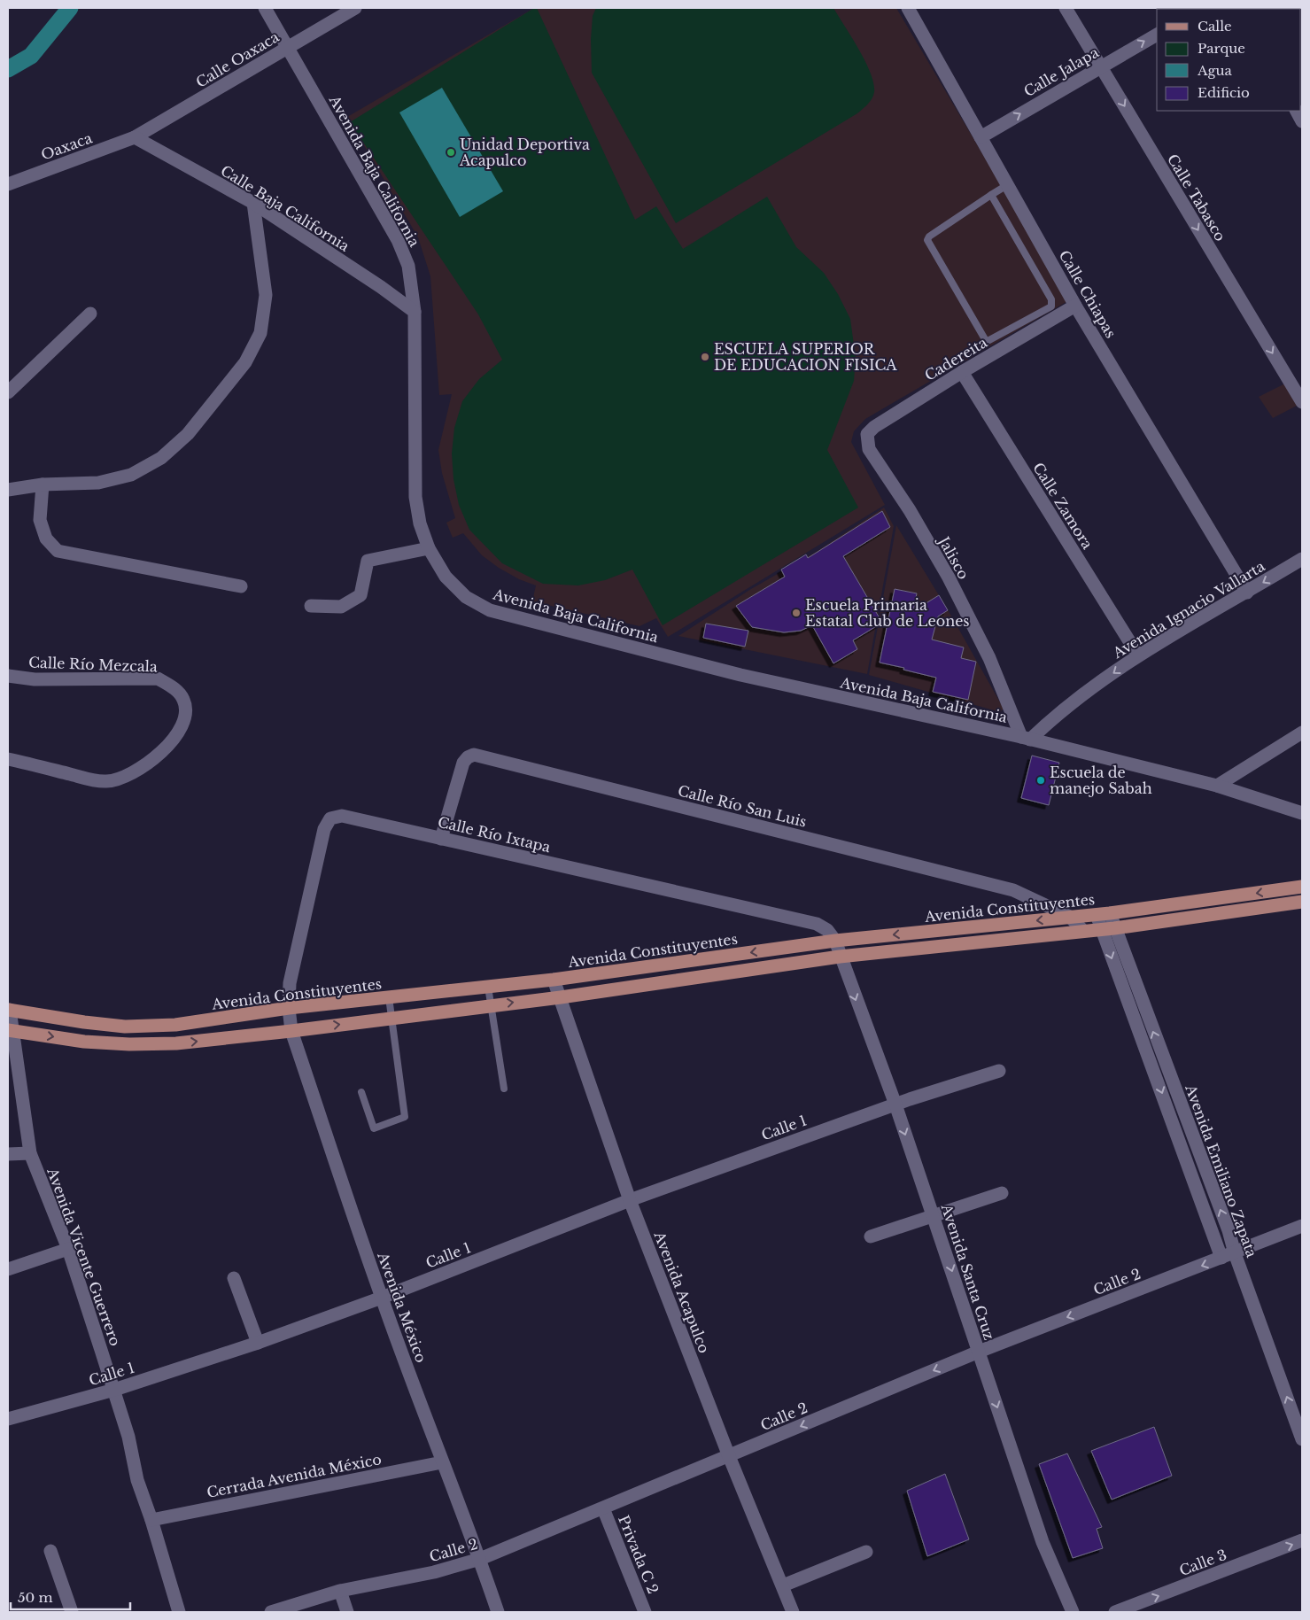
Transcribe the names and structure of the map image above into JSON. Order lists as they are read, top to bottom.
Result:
{
  "streets": {
    "main road": ["Avenida Constituyentes"],
    "street": [
      "Calle Oaxaca",
      "Calle Jalapa",
      "Oaxaca",
      "Avenida Baja California",
      "Calle Tabasco",
      "Calle Baja California",
      "Calle Chiapas",
      "Cadereita",
      "Calle Zamora",
      "Jalisco",
      "Avenida Ignacio Vallarta",
      "Calle Río Mezcala",
      "Calle Río San Luis",
      "Calle Río Ixtapa",
      "Calle 1",
      "Avenida Emiliano Zapata",
      "Avenida Vicente Guerrero",
      "Avenida Santa Cruz",
      "Calle 2",
      "Avenida Acapulco",
      "Avenida México",
      "Cerrada Avenida México",
      "Privada C 2",
      "Calle 3"
    ]
  },
  "crossings": [
    ["Calle Oaxaca", "Oaxaca"],
    ["Calle Oaxaca", "Avenida Baja California"],
    ["Calle Oaxaca", "Calle Baja California"],
    ["Calle Jalapa", "Calle Tabasco"],
    ["Calle Jalapa", "Calle Chiapas"],
    ["Oaxaca", "Calle Baja California"],
    ["Avenida Baja California", "Calle Baja California"],
    ["Avenida Baja California", "Jalisco"],
    ["Avenida Baja California", "Avenida Ignacio Vallarta"],
    ["Calle Chiapas", "Cadereita"],
    ["Calle Chiapas", "Avenida Ignacio Vallarta"],
    ["Cadereita", "Calle Zamora"],
    ["Cadereita", "Jalisco"],
    ["Calle Zamora", "Avenida Ignacio Vallarta"],
    ["Jalisco", "Avenida Ignacio Vallarta"],
    ["Calle Río San Luis", "Calle Río Ixtapa"],
    ["Calle Río San Luis", "Avenida Constituyentes"],
    ["Calle Río Ixtapa", "Avenida Constituyentes"],
    ["Calle Río Ixtapa", "Avenida Santa Cruz"],
    ["Calle Río Ixtapa", "Avenida México"],
    ["Avenida Constituyentes", "Avenida Emiliano Zapata"],
    ["Avenida Constituyentes", "Avenida Vicente Guerrero"],
    ["Avenida Constituyentes", "Avenida Santa Cruz"],
    ["Avenida Constituyentes", "Avenida Acapulco"],
    ["Avenida Constituyentes", "Avenida México"],
    ["Calle 1", "Avenida Vicente Guerrero"],
    ["Calle 1", "Avenida Santa Cruz"],
    ["Calle 1", "Avenida Acapulco"],
    ["Calle 1", "Avenida México"],
    ["Avenida Emiliano Zapata", "Calle 2"],
    ["Avenida Vicente Guerrero", "Cerrada Avenida México"],
    ["Avenida Santa Cruz", "Calle 2"],
    ["Calle 2", "Avenida Acapulco"],
    ["Calle 2", "Avenida México"],
    ["Calle 2", "Privada C 2"],
    ["Avenida México", "Cerrada Avenida México"]
  ],
  "one_way": [
    "Calle Jalapa",
    "Calle Tabasco",
    "Avenida Ignacio Vallarta",
    "Avenida Emiliano Zapata",
    "Avenida Santa Cruz",
    "Calle 2",
    "Calle 3"
  ],
  "places": [
    "Unidad Deportiva Acapulco",
    "ESCUELA SUPERIOR DE EDUCACION FISICA",
    "Escuela Primaria Estatal Club de Leones",
    "Escuela de manejo Sabah"
  ],
  "legend": [
    "Calle",
    "Parque",
    "Agua",
    "Edificio"
  ],
  "scale_bar": "50 m"
}
